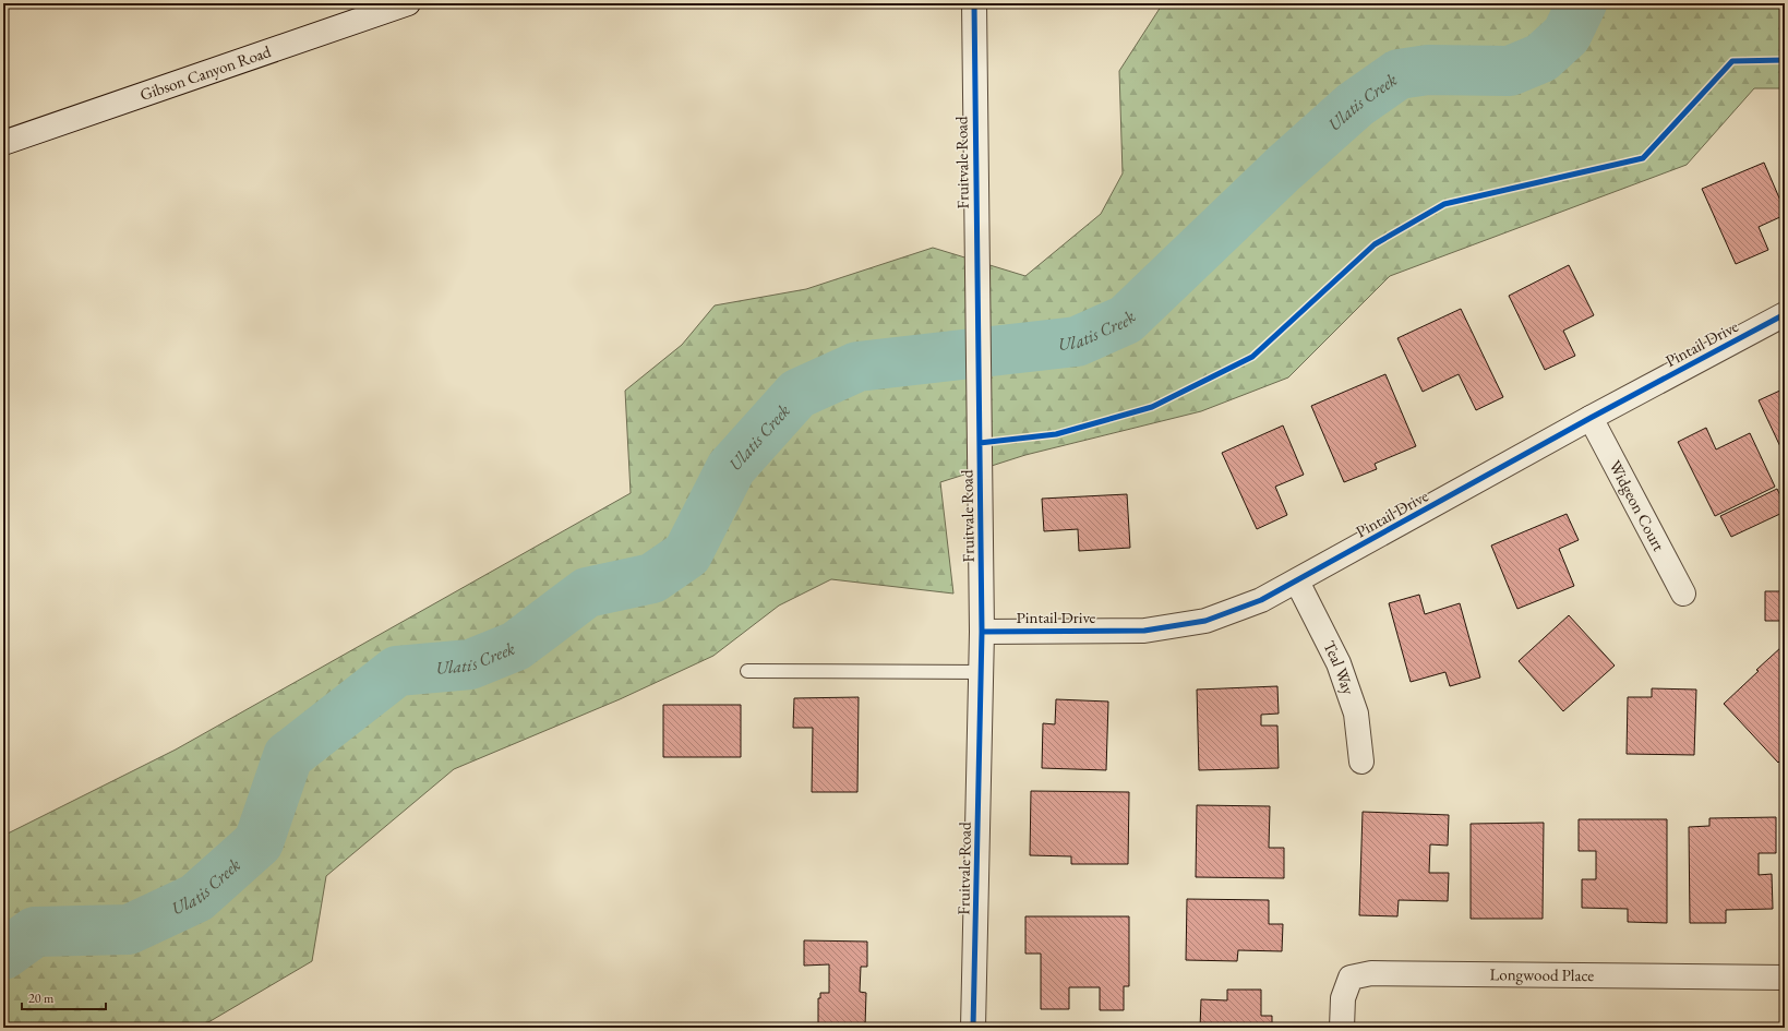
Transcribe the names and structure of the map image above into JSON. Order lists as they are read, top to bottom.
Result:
{
  "streets": {
    "street": [
      "Gibson Canyon Road",
      "Fruitvale Road",
      "Pintail Drive",
      "Widgeon Court",
      "Teal Way",
      "Longwood Place"
    ]
  },
  "crossings": [
    ["Fruitvale Road", "Pintail Drive"],
    ["Pintail Drive", "Widgeon Court"],
    ["Pintail Drive", "Teal Way"]
  ],
  "water": ["Ulatis Creek"],
  "scale_bar": "20 m"
}
